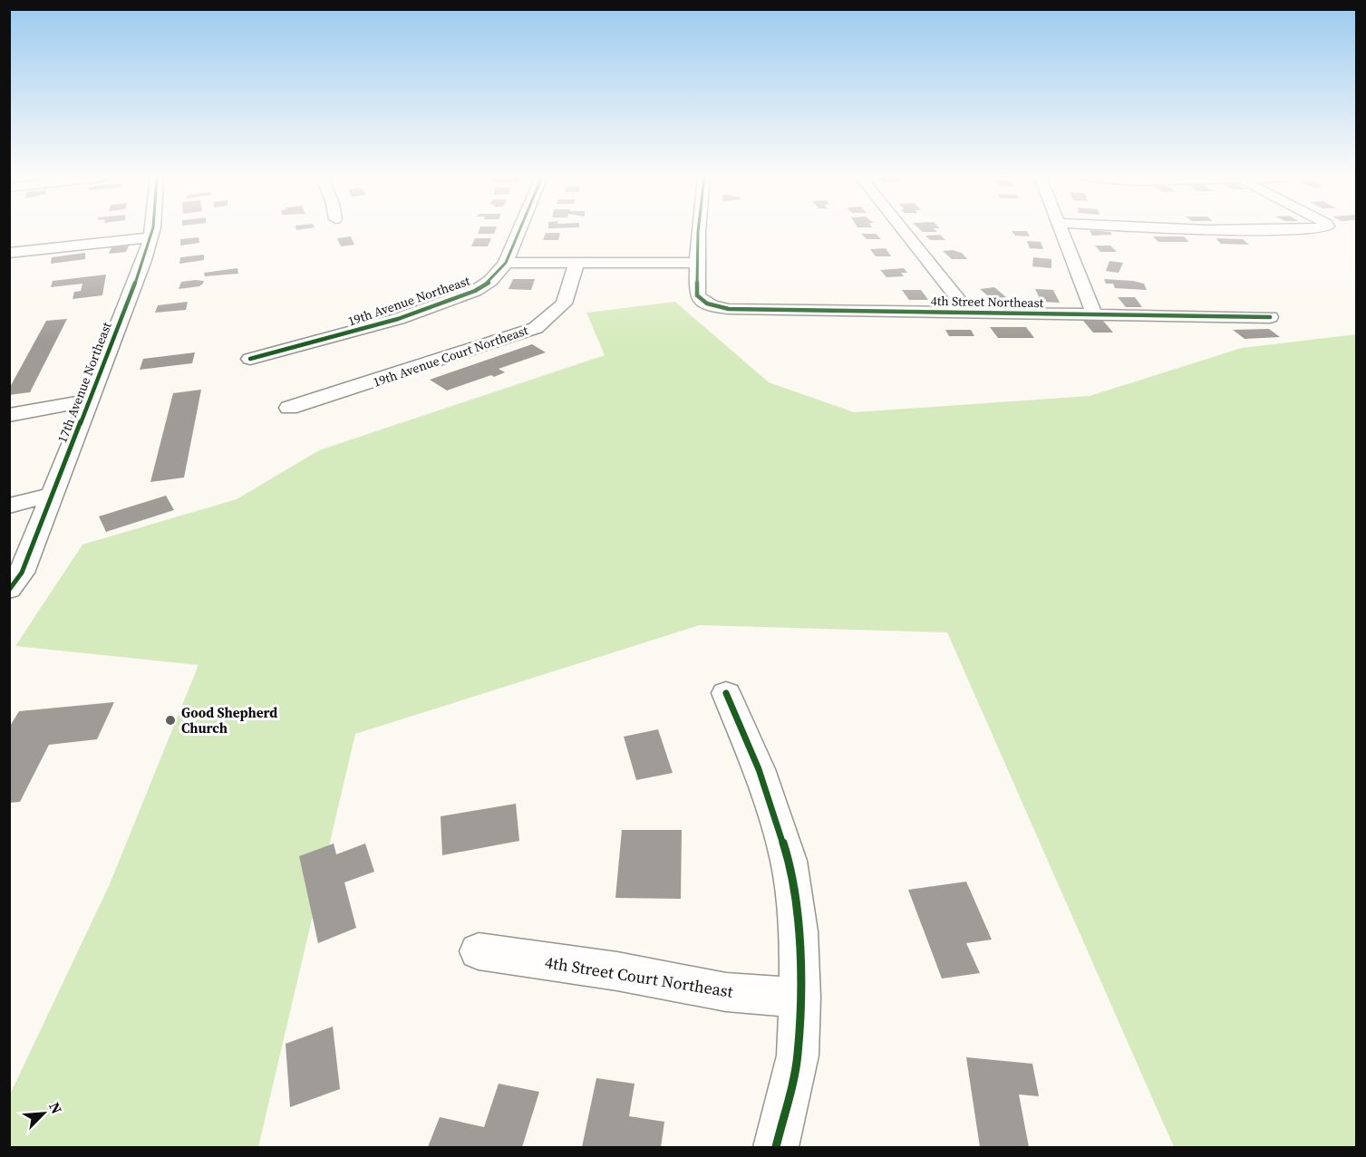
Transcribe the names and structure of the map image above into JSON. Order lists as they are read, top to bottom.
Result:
{
  "streets": {
    "street": [
      "19th Avenue Northeast",
      "4th Street Northeast",
      "19th Avenue Court Northeast",
      "17th Avenue Northeast",
      "4th Street Court Northeast"
    ]
  },
  "places": ["Good Shepherd Church"],
  "north": "top right"
}
